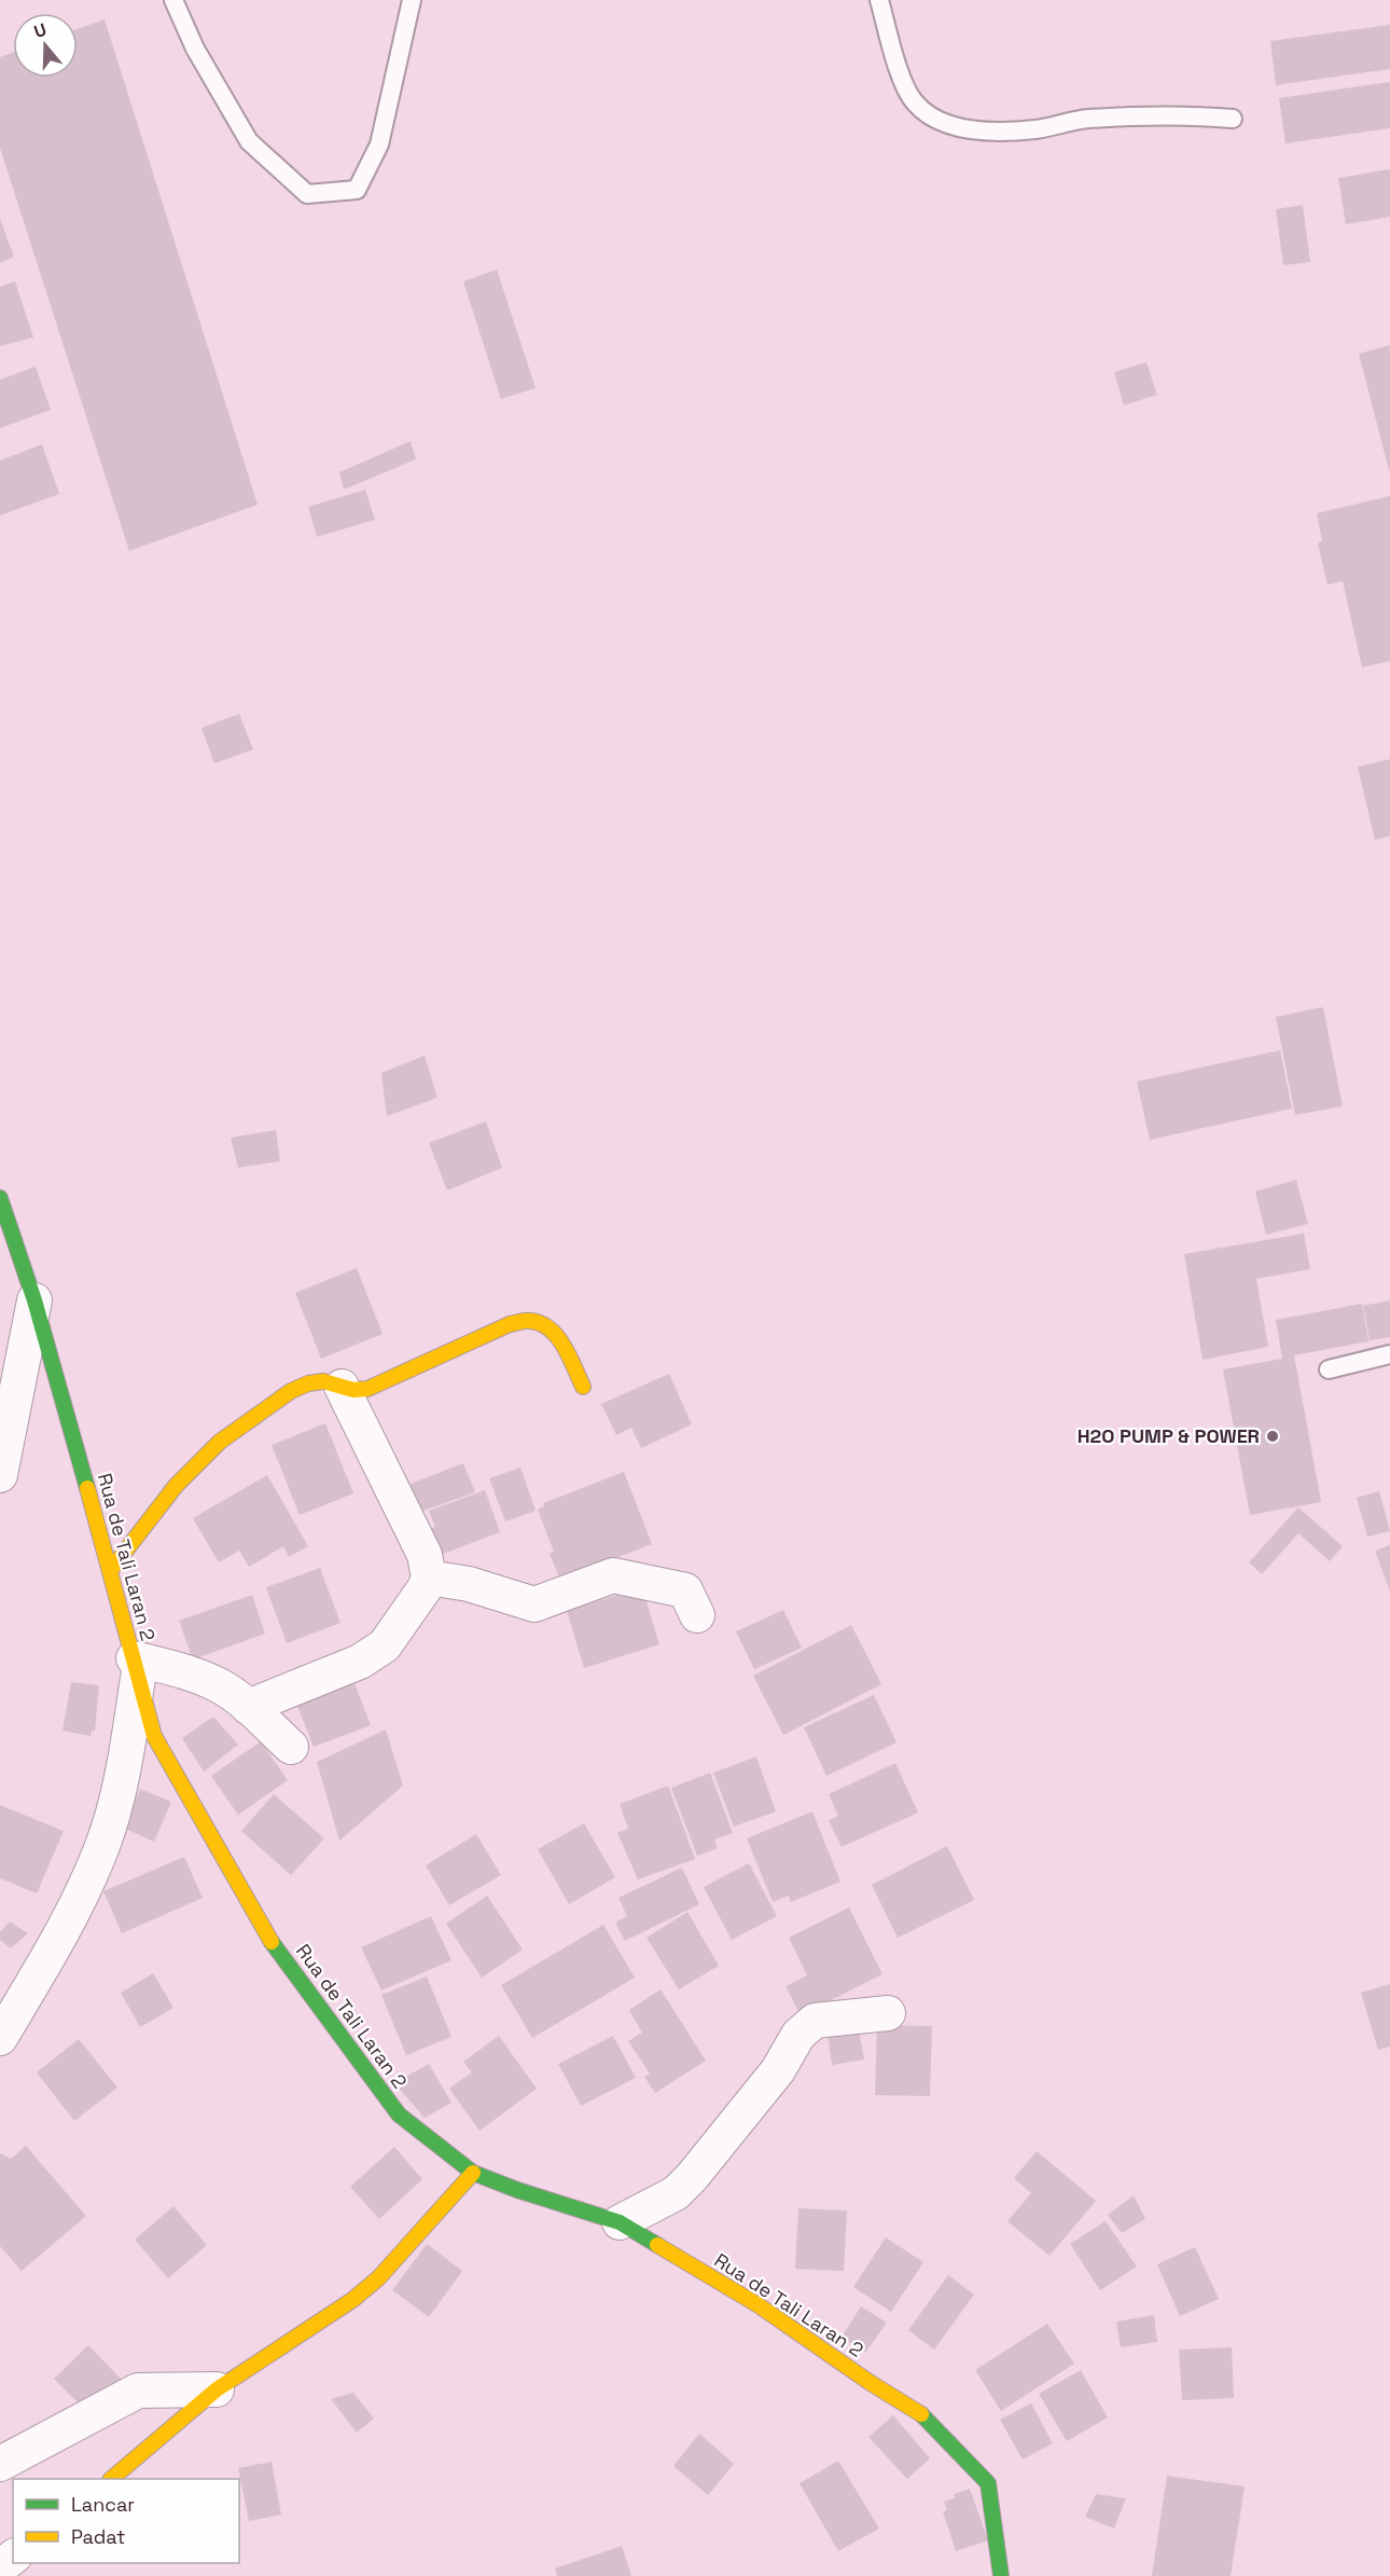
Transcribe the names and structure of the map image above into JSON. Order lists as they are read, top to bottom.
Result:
{
  "streets": {
    "street": ["Rua de Tali Laran 2"]
  },
  "places": ["H2O PUMP & POWER"],
  "legend": ["Lancar", "Padat"],
  "north": "top"
}
